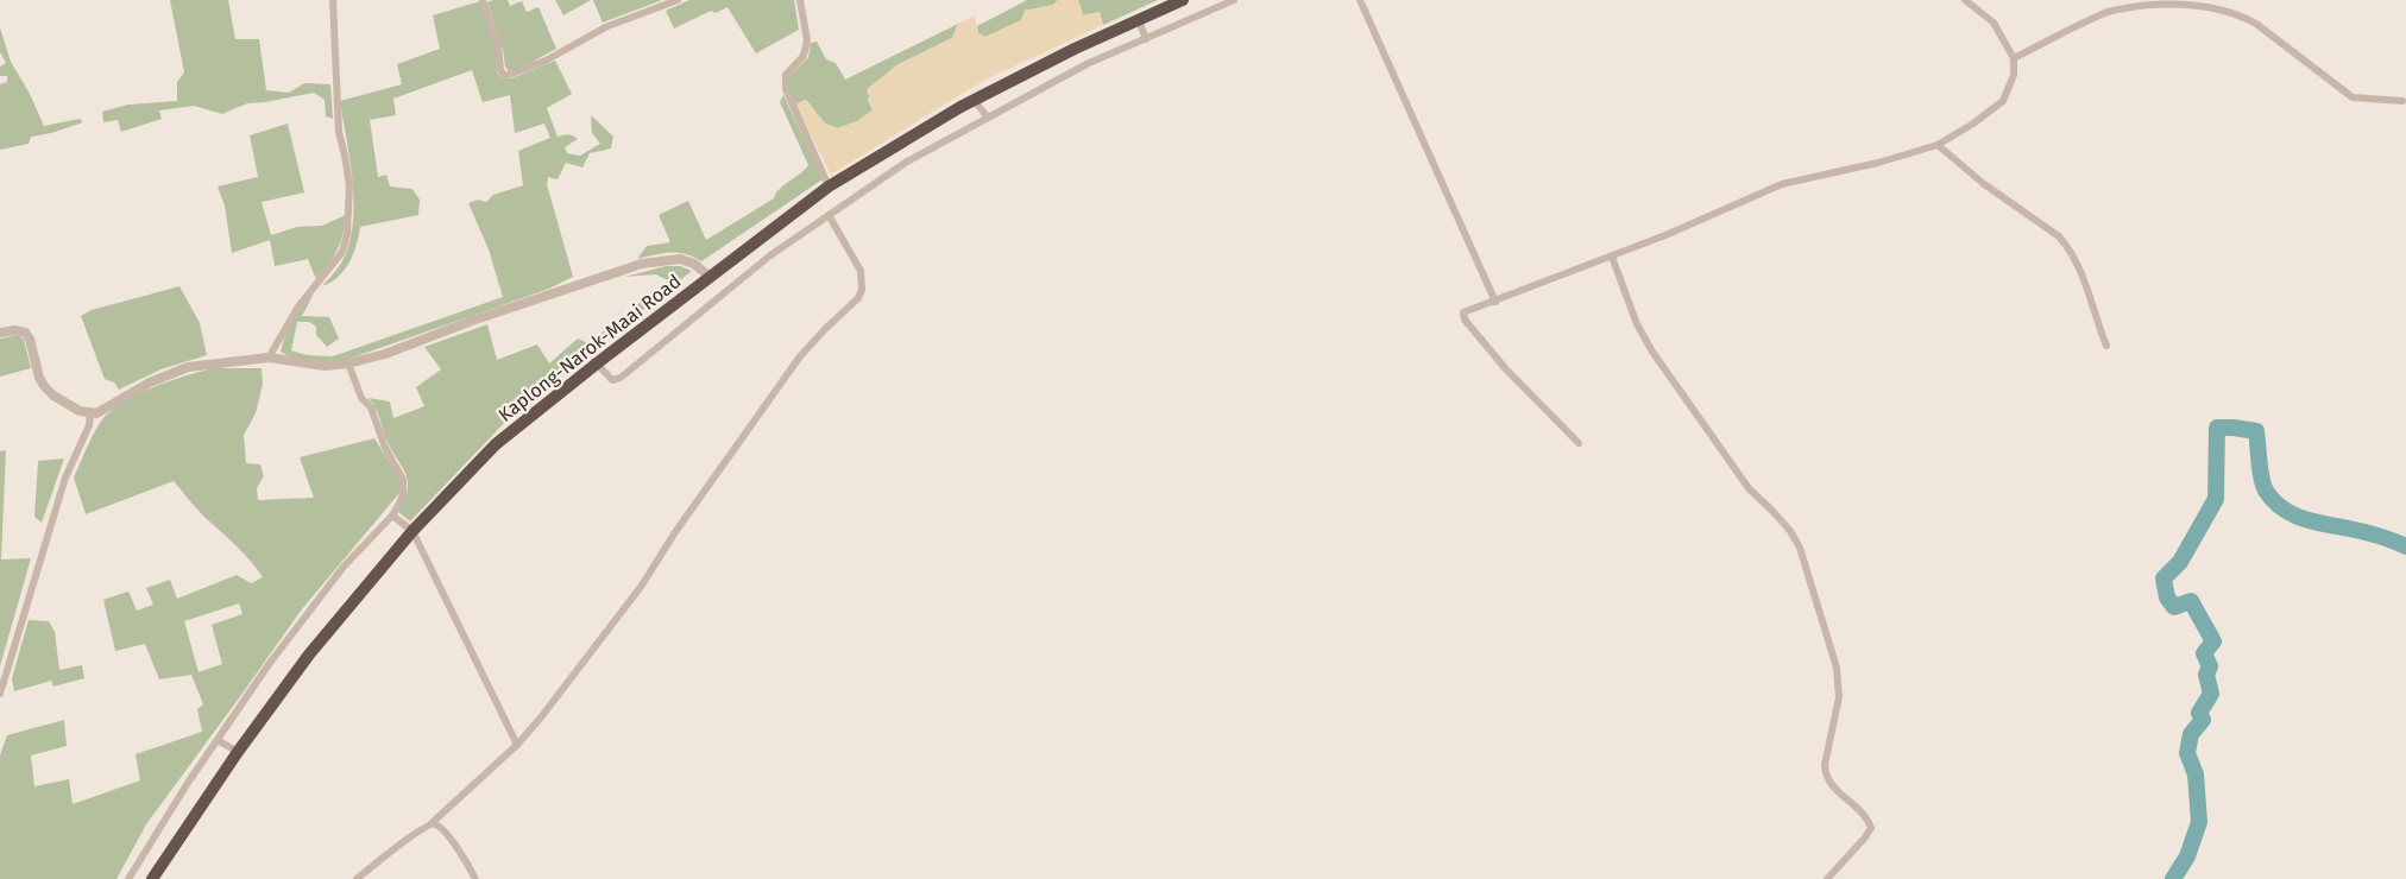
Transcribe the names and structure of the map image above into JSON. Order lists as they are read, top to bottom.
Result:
{
  "streets": {
    "highway": ["Kaplong-Narok-Maai Road"]
  }
}
